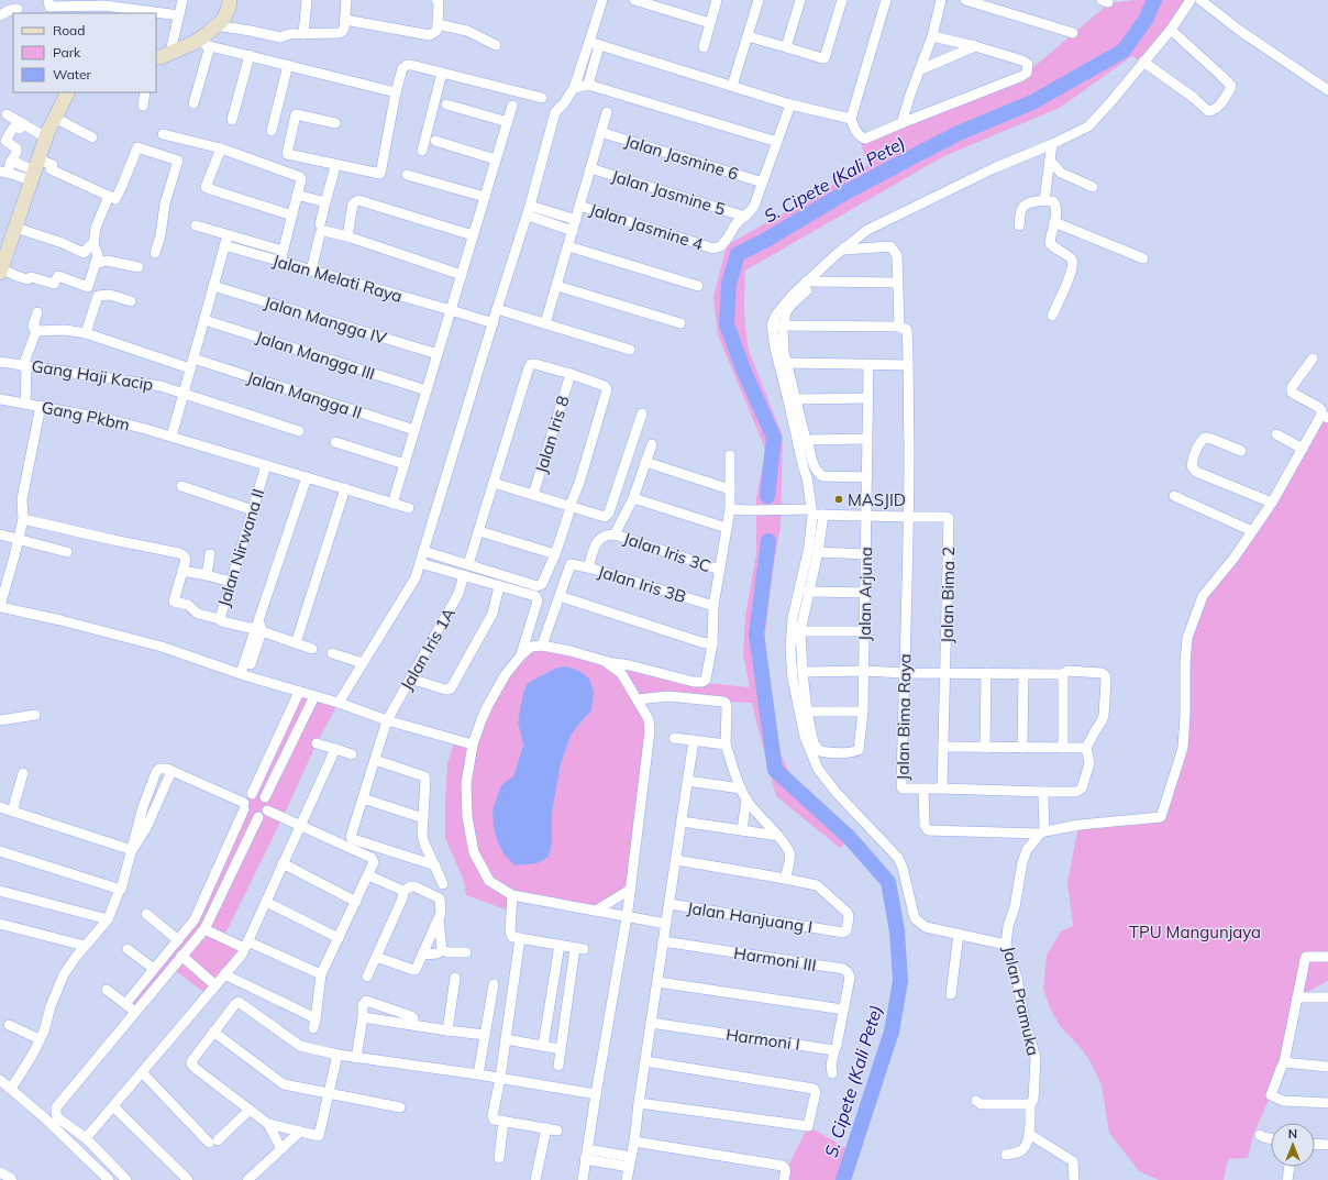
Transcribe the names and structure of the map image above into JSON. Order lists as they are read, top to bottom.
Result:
{
  "streets": {
    "street": [
      "Jalan Jasmine 6",
      "Jalan Jasmine 5",
      "Jalan Jasmine 4",
      "Jalan Melati Raya",
      "Jalan Mangga IV",
      "Jalan Mangga III",
      "Gang Haji Kacip",
      "Jalan Mangga II",
      "Gang Pkbm",
      "Jalan Iris 8",
      "Jalan Nirwana II",
      "Jalan Iris 3C",
      "Jalan Iris 3B",
      "Jalan Arjuna",
      "Jalan Bima 2",
      "Jalan Iris 1A",
      "Jalan Bima Raya",
      "Jalan Hanjuang I",
      "Harmoni III",
      "Jalan Pramuka",
      "Harmoni I"
    ]
  },
  "crossings": [
    ["Jalan Jasmine 5", "Jalan Jasmine 4"],
    ["Gang Pkbm", "Jalan Nirwana II"],
    ["Jalan Bima 2", "Jalan Bima Raya"]
  ],
  "water": ["S. Cipete (Kali Pete)"],
  "parks": ["TPU Mangunjaya"],
  "places": ["MASJID"],
  "legend": ["Road", "Park", "Water"],
  "north": "top"
}
